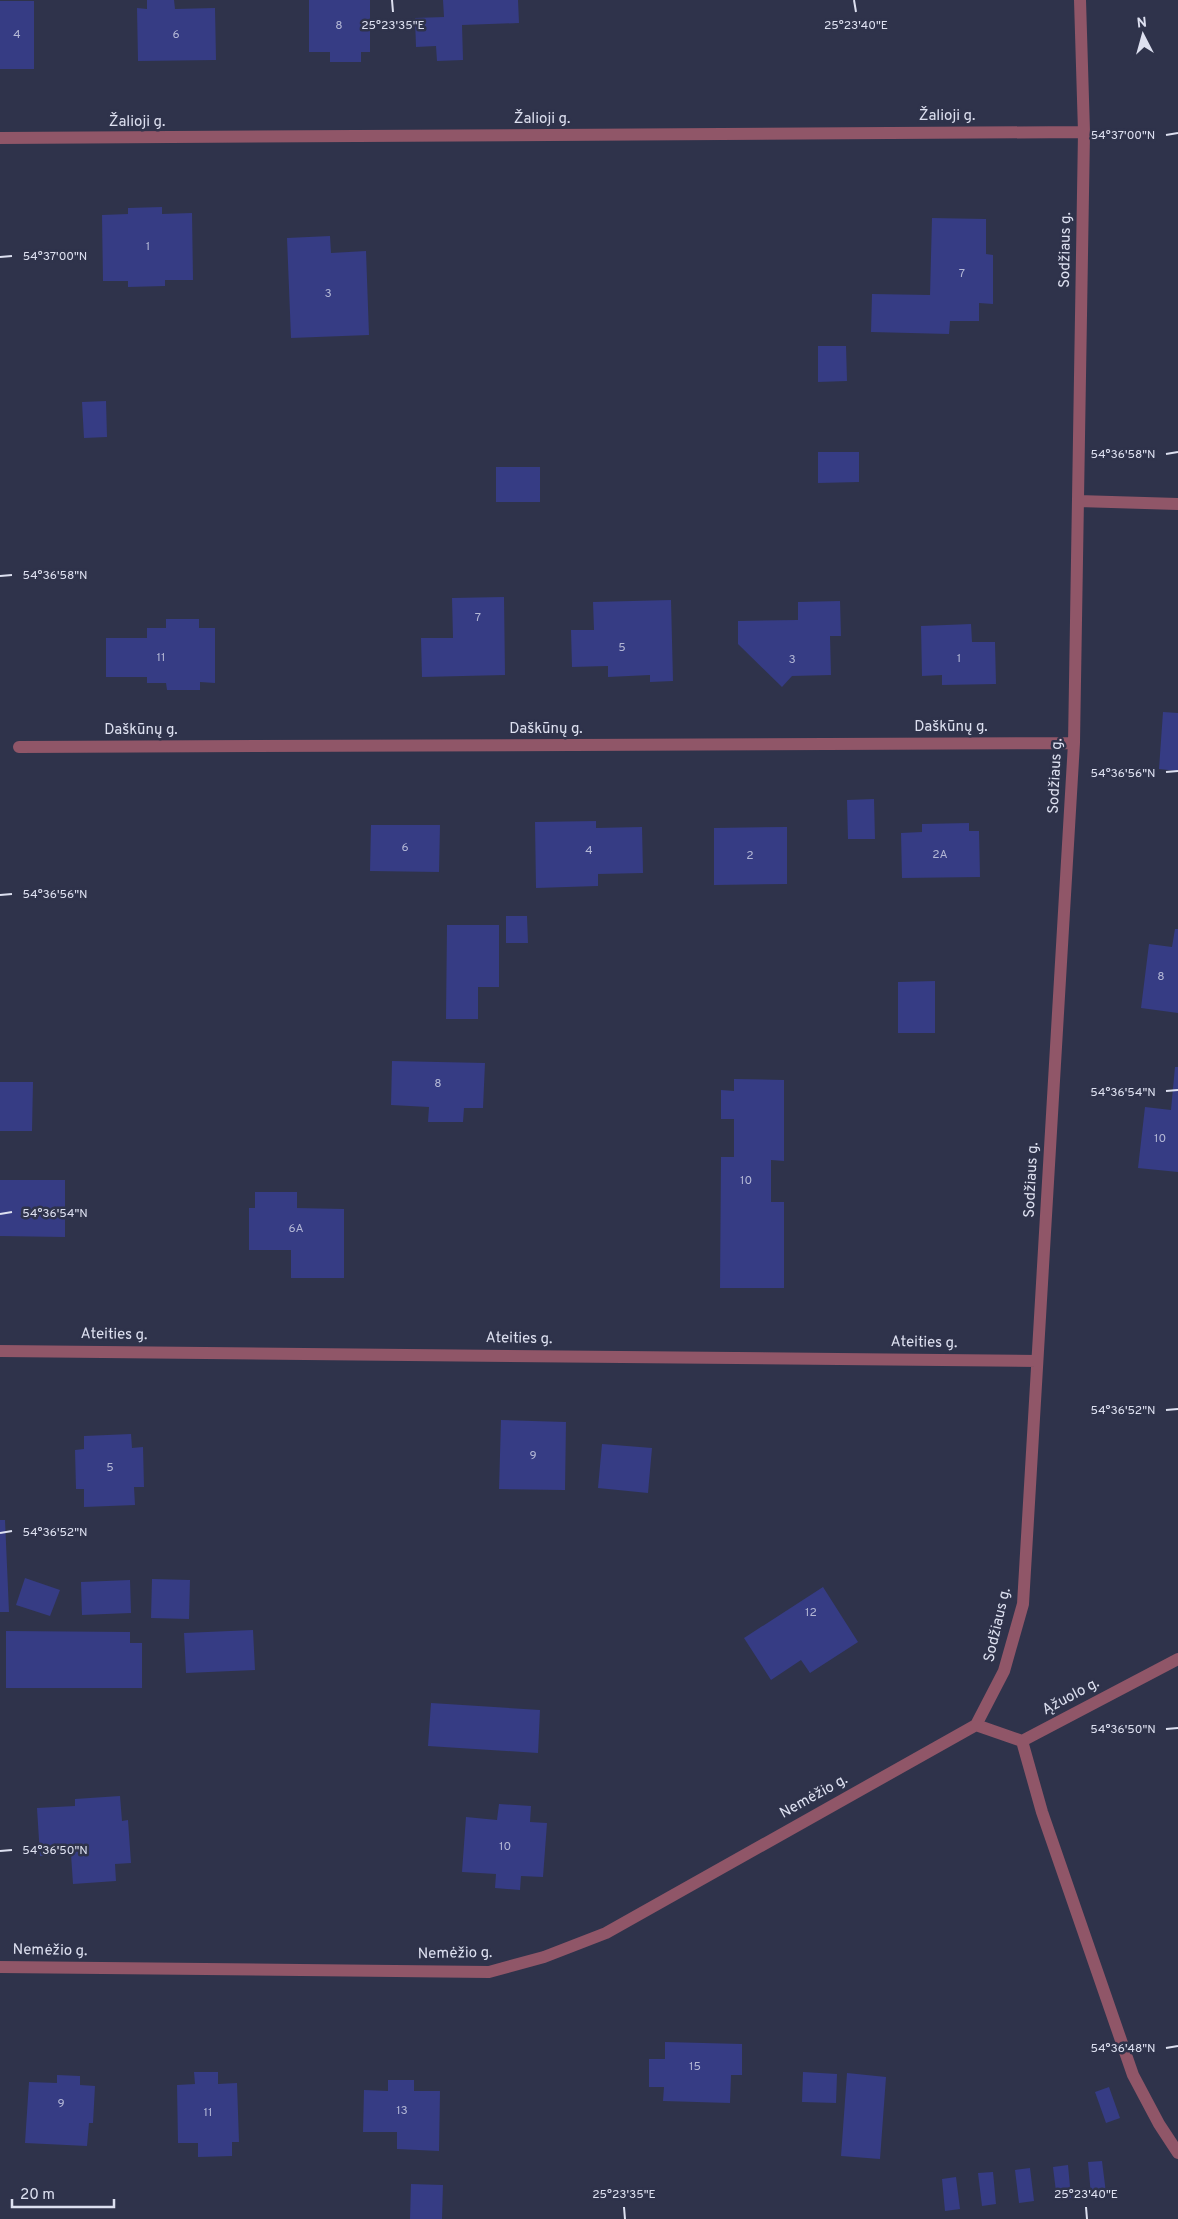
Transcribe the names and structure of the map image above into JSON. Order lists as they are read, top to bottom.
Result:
{
  "streets": {
    "street": [
      "Žalioji g.",
      "Sodžiaus g.",
      "Daškūnų g.",
      "Ateities g.",
      "Ąžuolo g.",
      "Nemėžio g."
    ]
  },
  "crossings": [
    ["Žalioji g.", "Sodžiaus g."],
    ["Sodžiaus g.", "Daškūnų g."],
    ["Sodžiaus g.", "Ateities g."],
    ["Sodžiaus g.", "Nemėžio g."]
  ],
  "house_numbers": [
    "8",
    "4",
    "6",
    "1",
    "7",
    "3",
    "7",
    "5",
    "11",
    "1",
    "3",
    "6",
    "4",
    "2A",
    "2",
    "8",
    "8",
    "10",
    "10",
    "6A",
    "9",
    "5",
    "12",
    "10",
    "15",
    "9",
    "13",
    "11"
  ],
  "scale_bar": "20 m",
  "north": "top",
  "coordinates": [
    "25°23'35\"E",
    "25°23'40\"E",
    "54°37'00\"N",
    "54°36'58\"N",
    "54°36'56\"N",
    "54°36'54\"N",
    "54°36'52\"N",
    "54°36'50\"N",
    "54°36'48\"N"
  ]
}
